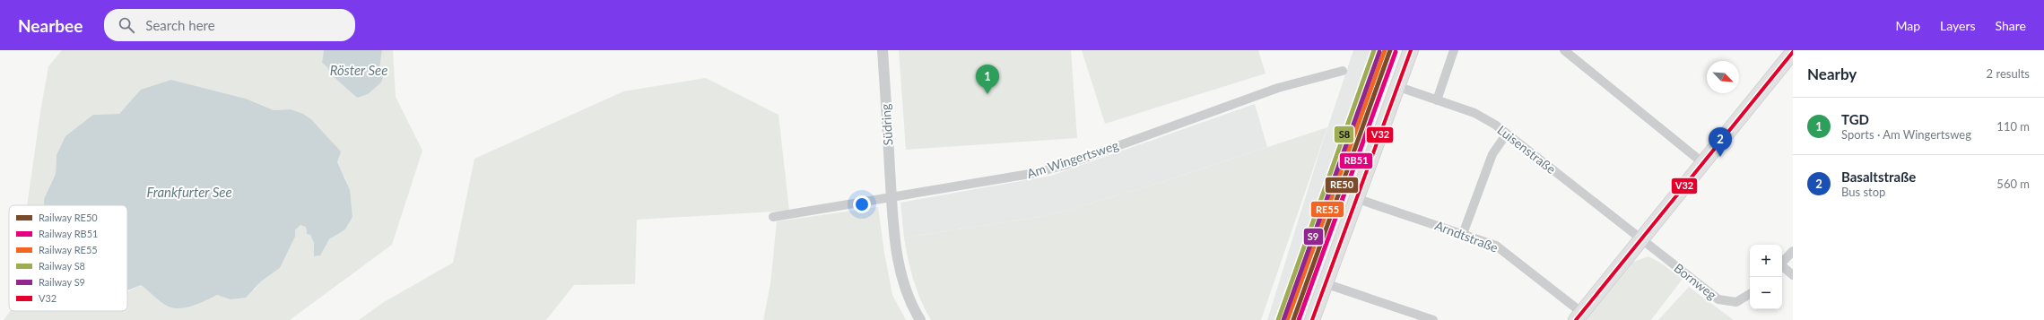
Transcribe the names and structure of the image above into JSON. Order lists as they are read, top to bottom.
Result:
{
  "streets": {
    "street": [
      "Südring",
      "Luisenstraße",
      "Am Wingertsweg",
      "Arndtstraße",
      "Bornweg"
    ]
  },
  "crossings": [
    ["Südring", "Am Wingertsweg"],
    ["Luisenstraße", "Bornweg"]
  ],
  "water": ["Röster See", "Frankfurter See"],
  "lines": [
    "rail line RE50",
    "rail line RE55",
    "rail line S8",
    "transit line V32",
    "rail line RB51",
    "rail line S9"
  ],
  "legend": [
    "Railway RE50",
    "Railway RB51",
    "Railway RE55",
    "Railway S8",
    "Railway S9",
    "V32"
  ],
  "north": "bottom right",
  "page": {
    "header": "Nearbee",
    "search": "Search here",
    "nav": ["Map", "Layers", "Share"],
    "heading": ["Nearby", "2 results"],
    "pins": ["1", "2"],
    "list": [
      {
        "mark": "1",
        "name": "TGD",
        "note": "Sports · Am Wingertsweg",
        "value": "110 m"
      },
      {
        "mark": "2",
        "name": "Basaltstraße",
        "note": "Bus stop",
        "value": "560 m"
      }
    ],
    "map_buttons": ["+", "−"]
  }
}
